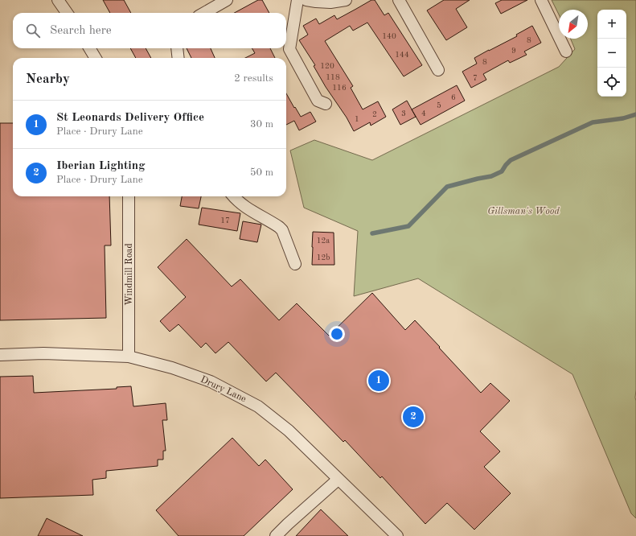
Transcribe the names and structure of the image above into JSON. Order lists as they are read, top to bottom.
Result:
{
  "streets": {
    "street": ["Windmill Road", "Drury Lane"]
  },
  "crossings": [
    ["Windmill Road", "Drury Lane"]
  ],
  "parks": ["Gillsman's Wood"],
  "house_numbers": [
    "140",
    "8",
    "9",
    "144",
    "8",
    "120",
    "118",
    "7",
    "116",
    "6",
    "5",
    "3",
    "4",
    "2",
    "1",
    "17",
    "12a",
    "12b"
  ],
  "north": "bottom left",
  "page": {
    "map_buttons": ["+", "−"],
    "search": "Search here",
    "heading": ["Nearby", "2 results"],
    "list": [
      {
        "mark": "1",
        "name": "St Leonards Delivery Office",
        "note": "Place · Drury Lane",
        "value": "30 m"
      },
      {
        "mark": "2",
        "name": "Iberian Lighting",
        "note": "Place · Drury Lane",
        "value": "50 m"
      }
    ],
    "pins": ["1", "2"]
  }
}
